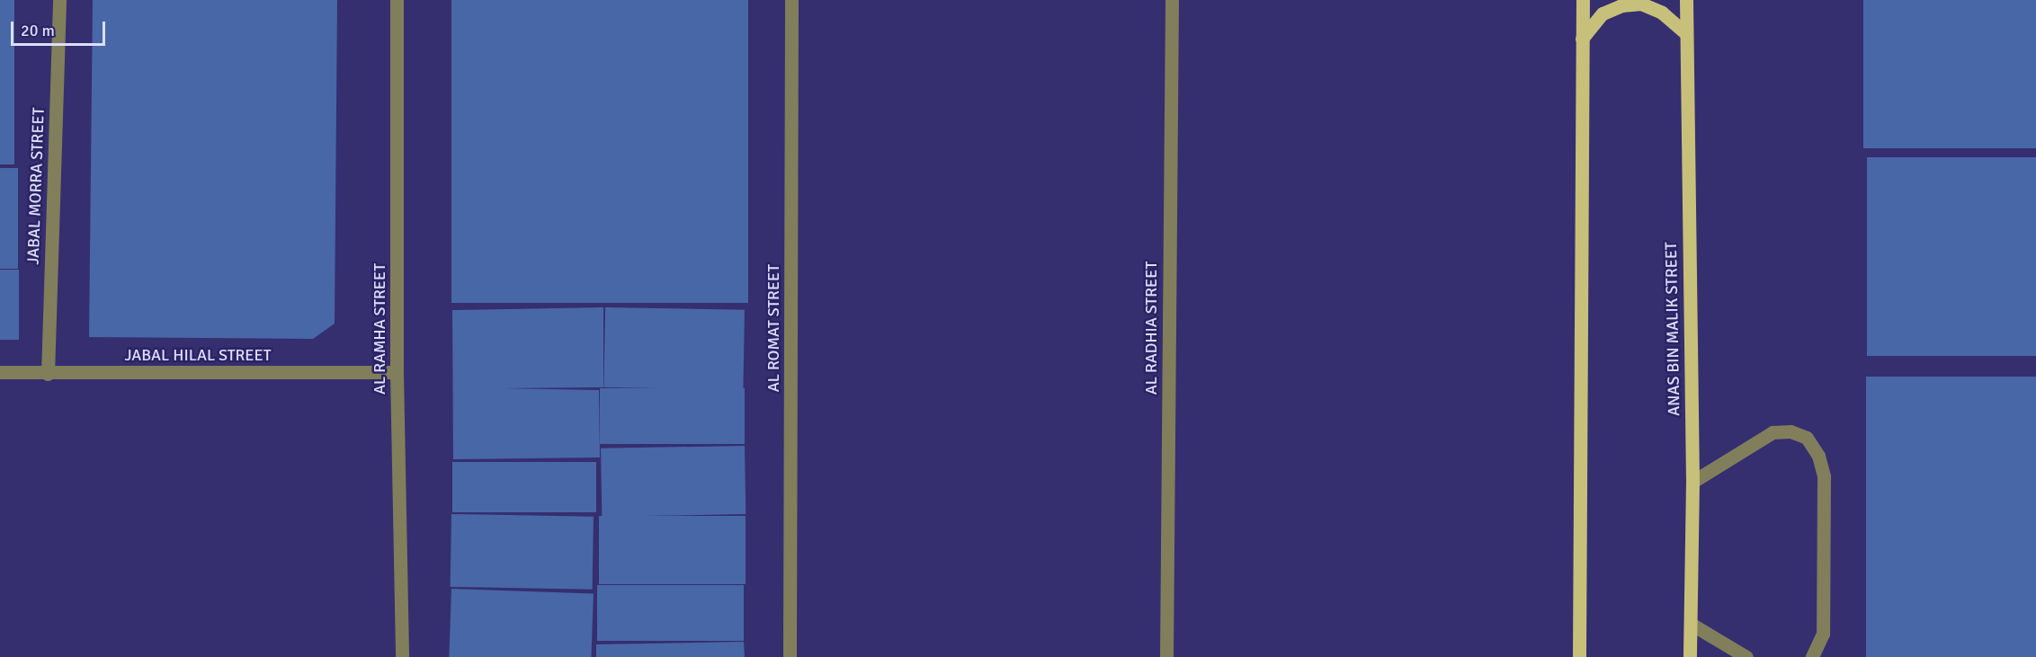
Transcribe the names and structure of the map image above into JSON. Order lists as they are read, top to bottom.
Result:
{
  "streets": {
    "main road": ["ANAS BIN MALIK STREET"],
    "street": [
      "JABAL MORRA STREET",
      "AL ROMAT STREET",
      "AL RADHIA STREET",
      "AL RAMHA STREET",
      "JABAL HILAL STREET"
    ]
  },
  "crossings": [
    ["JABAL MORRA STREET", "JABAL HILAL STREET"],
    ["AL RAMHA STREET", "JABAL HILAL STREET"]
  ],
  "scale_bar": "20 m"
}
